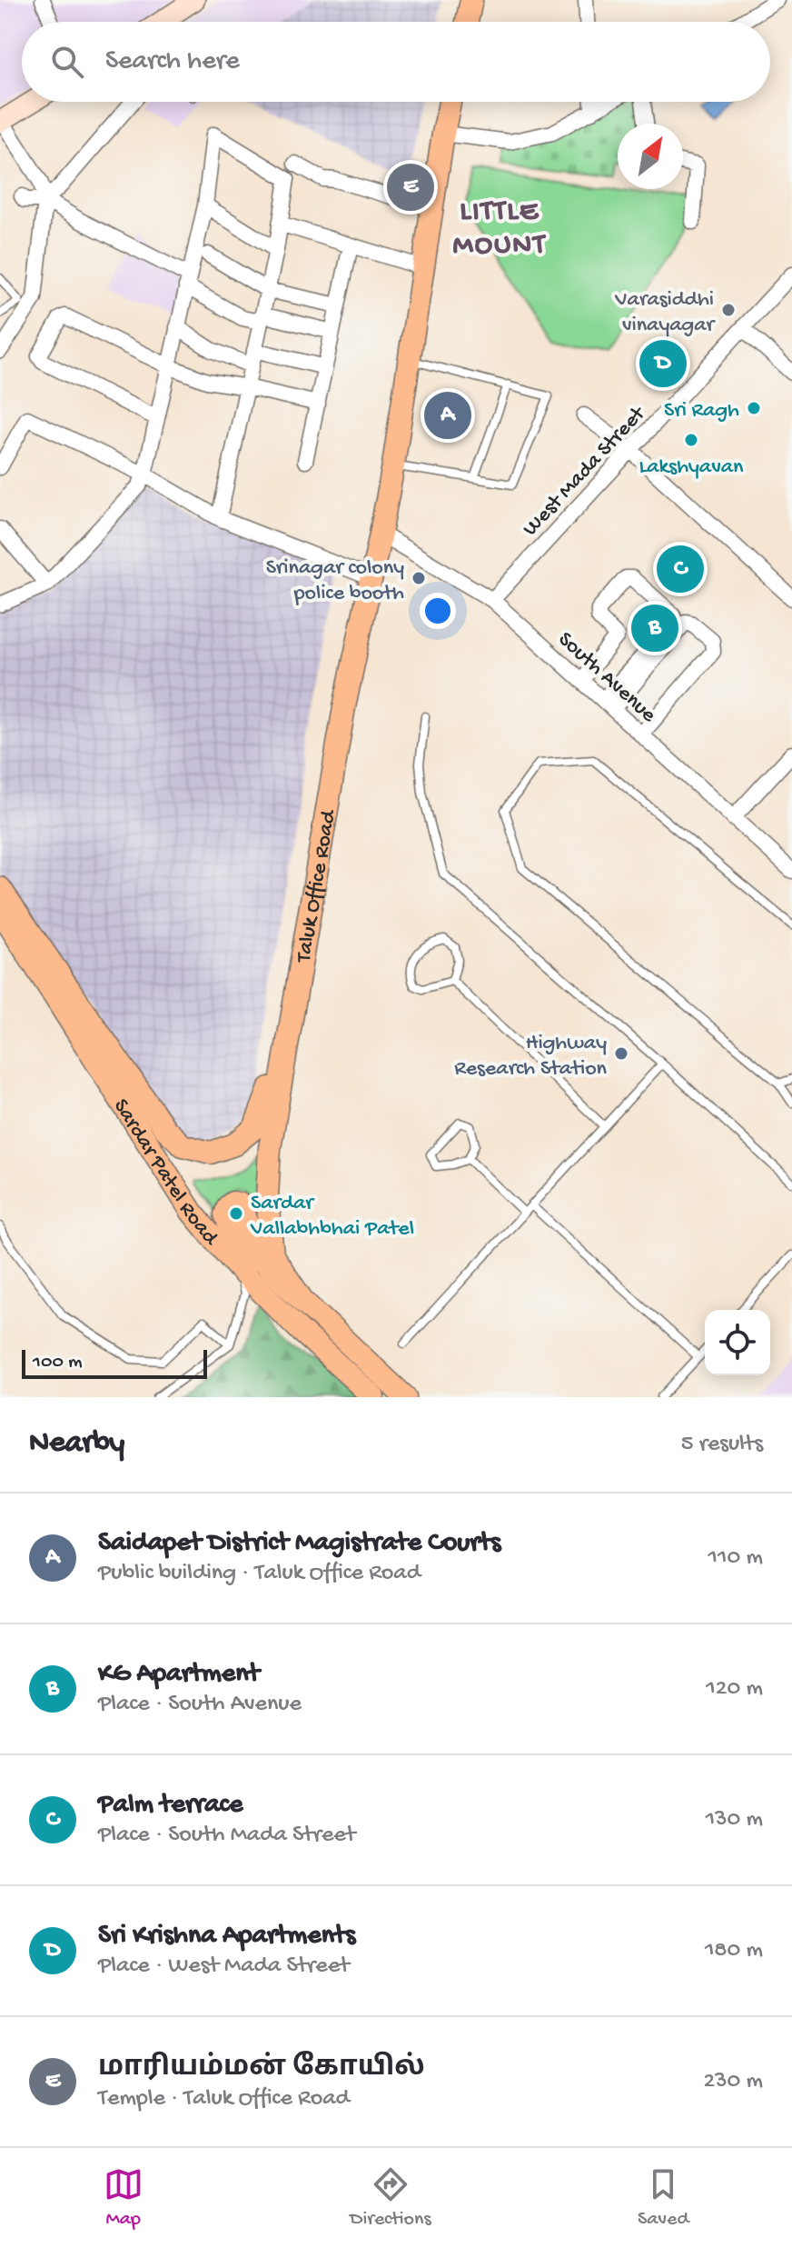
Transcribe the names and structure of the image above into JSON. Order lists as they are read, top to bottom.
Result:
{
  "streets": {
    "main road": ["Taluk Office Road", "Sardar Patel Road"],
    "street": ["West Mada Street", "South Avenue"]
  },
  "crossings": [
    ["West Mada Street", "South Avenue"],
    ["South Avenue", "Taluk Office Road"]
  ],
  "districts": ["LITTLE MOUNT"],
  "places": [
    "Varasiddhi vinayagar",
    "Sri Ragh",
    "Lakshyavan",
    "Srinagar colony police booth",
    "Highway Research Station",
    "Sardar Vallabhbhai Patel"
  ],
  "scale_bar": "100 m",
  "north": "top right",
  "page": {
    "search": "Search here",
    "pins": [
      "E",
      "D",
      "A",
      "C",
      "B"
    ],
    "scale": "100 m",
    "heading": ["Nearby", "5 results"],
    "list": [
      {
        "mark": "A",
        "name": "Saidapet District Magistrate Courts",
        "note": "Public building · Taluk Office Road",
        "value": "110 m"
      },
      {
        "mark": "B",
        "name": "KG Apartment",
        "note": "Place · South Avenue",
        "value": "120 m"
      },
      {
        "mark": "C",
        "name": "Palm terrace",
        "note": "Place · South Mada Street",
        "value": "130 m"
      },
      {
        "mark": "D",
        "name": "Sri Krishna Apartments",
        "note": "Place · West Mada Street",
        "value": "180 m"
      },
      {
        "mark": "E",
        "name": "மாரியம்மன் கோயில்",
        "note": "Temple · Taluk Office Road",
        "value": "230 m"
      }
    ],
    "nav": ["Map", "Directions", "Saved"]
  }
}
